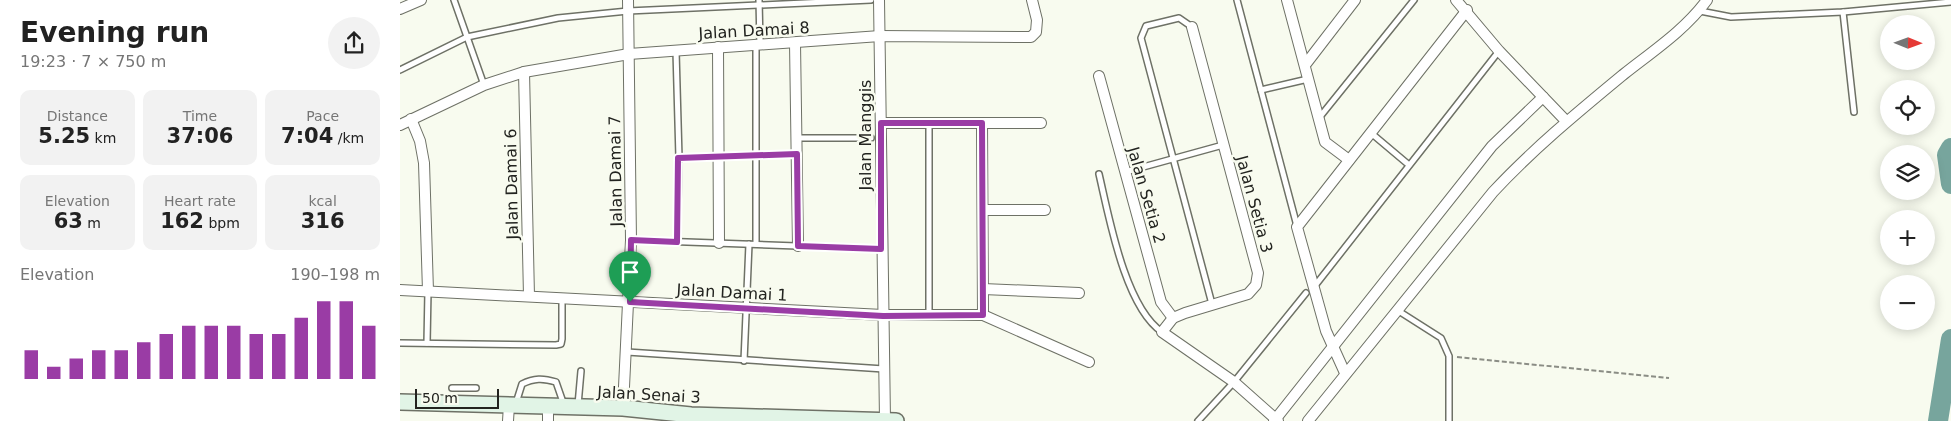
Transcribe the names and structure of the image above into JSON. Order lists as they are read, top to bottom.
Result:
{
  "streets": {
    "street": [
      "Jalan Damai 8",
      "Jalan Manggis",
      "Jalan Damai 7",
      "Jalan Damai 6",
      "Jalan Setia 2",
      "Jalan Setia 3",
      "Jalan Damai 1",
      "Jalan Senai 3"
    ]
  },
  "crossings": [
    ["Jalan Damai 8", "Jalan Manggis"],
    ["Jalan Damai 8", "Jalan Damai 7"],
    ["Jalan Damai 8", "Jalan Damai 6"],
    ["Jalan Manggis", "Jalan Damai 1"],
    ["Jalan Manggis", "Jalan Senai 3"],
    ["Jalan Damai 7", "Jalan Damai 1"],
    ["Jalan Damai 7", "Jalan Senai 3"],
    ["Jalan Damai 6", "Jalan Damai 1"],
    ["Jalan Setia 2", "Jalan Setia 3"]
  ],
  "scale_bar": "50 m",
  "north": "right",
  "page": {
    "heading": ["Evening run", "19:23 · 7 × 750 m"],
    "map_buttons": ["+", "−"],
    "stats": [
      ["Distance", "5.25 km"],
      ["Time", "37:06"],
      ["Pace", "7:04 /km"],
      ["Elevation", "63 m"],
      ["Heart rate", "162 bpm"],
      ["kcal", "316"]
    ],
    "chart": ["Elevation", "190–198 m"],
    "scale": "50 m"
  }
}
